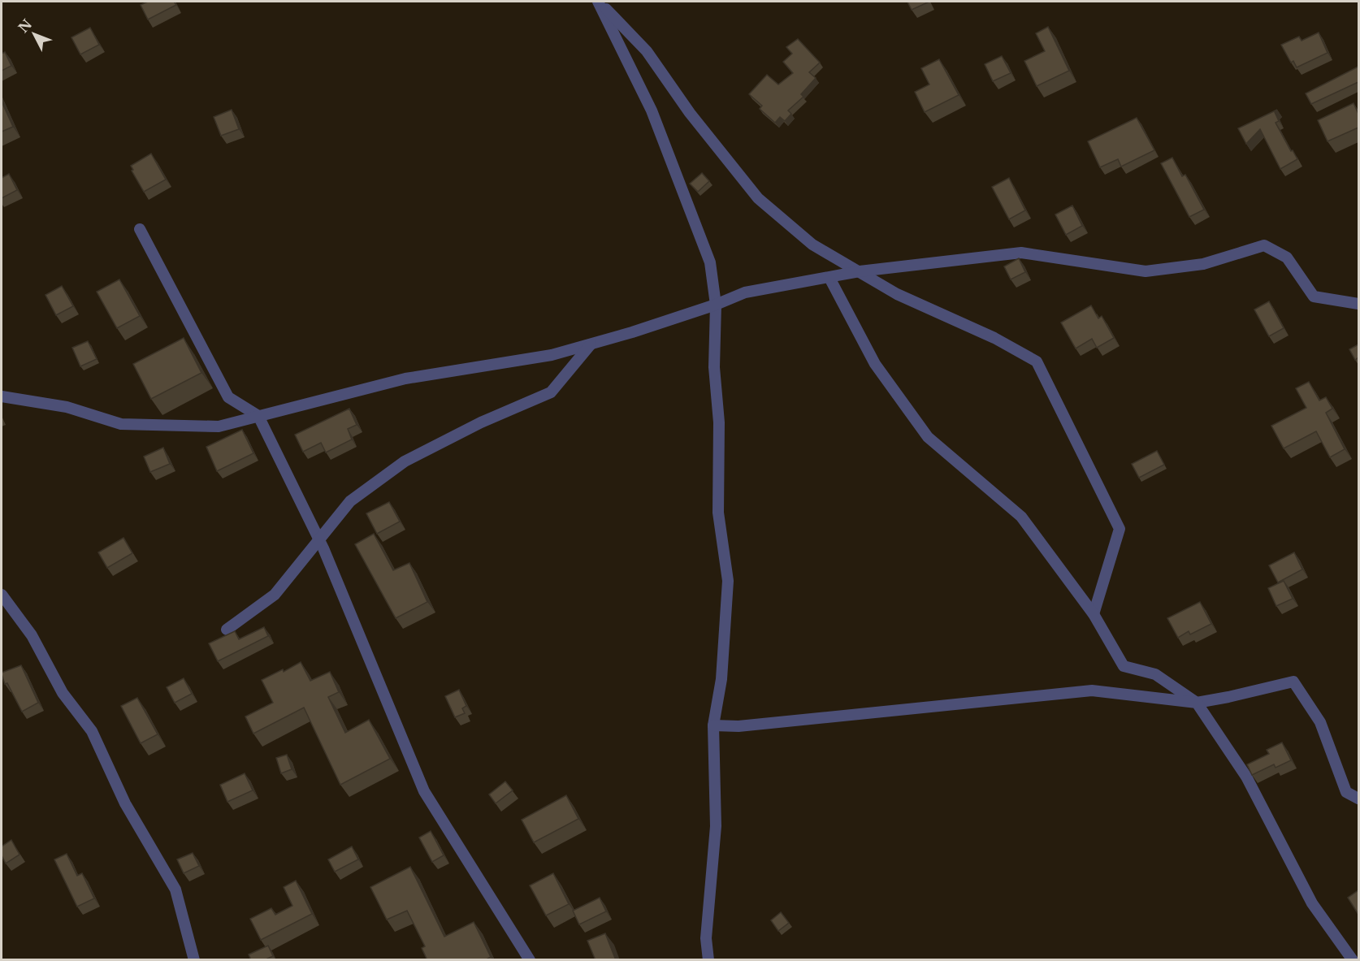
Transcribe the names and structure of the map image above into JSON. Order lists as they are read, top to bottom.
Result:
{
  "north": "top left"
}
